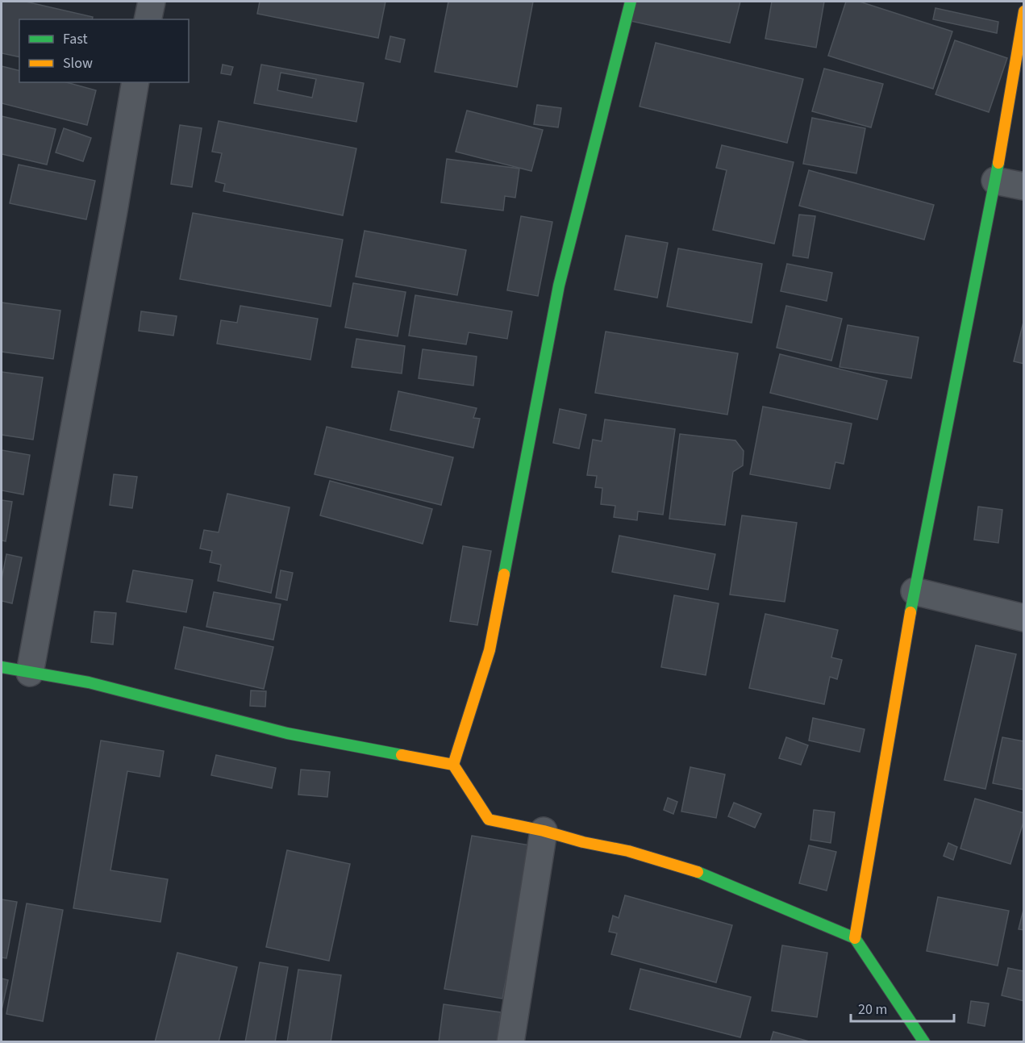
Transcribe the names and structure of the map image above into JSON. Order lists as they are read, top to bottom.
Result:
{
  "legend": ["Fast", "Slow"],
  "scale_bar": "20 m"
}
